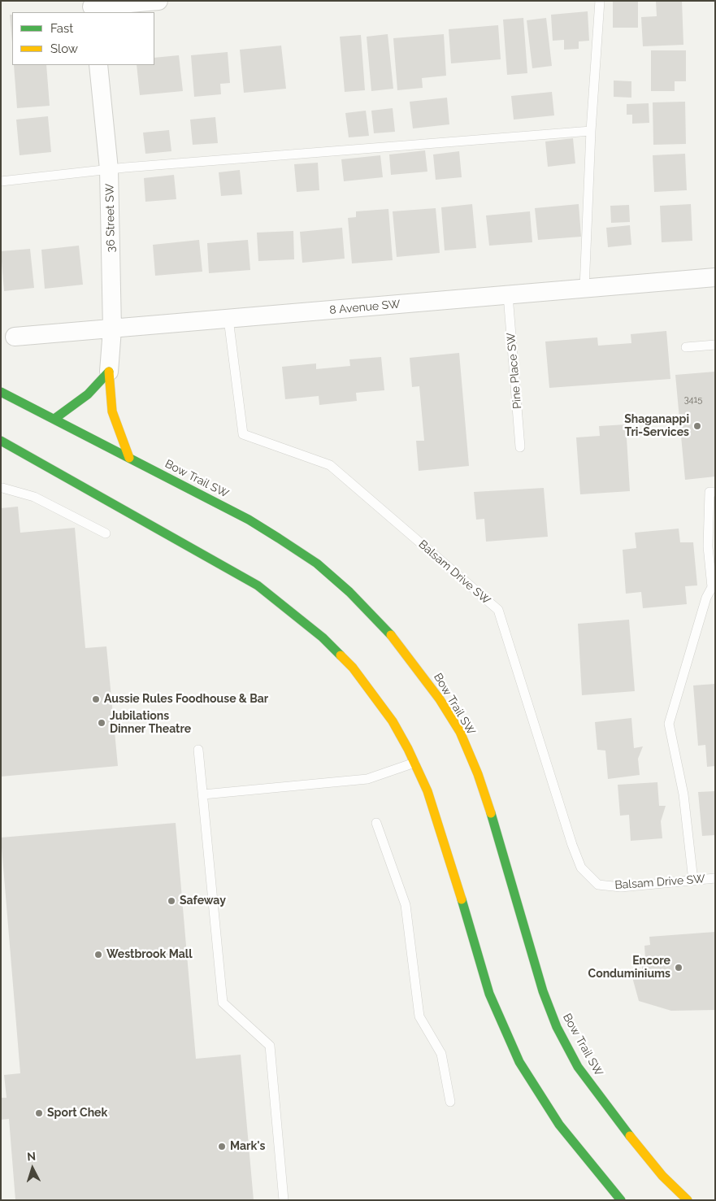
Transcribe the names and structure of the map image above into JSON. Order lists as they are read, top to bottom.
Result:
{
  "streets": {
    "main road": ["36 Street SW", "Bow Trail SW"],
    "street": ["8 Avenue SW"],
    "lane": ["Pine Place SW", "Balsam Drive SW"]
  },
  "crossings": [
    ["36 Street SW", "8 Avenue SW"],
    ["36 Street SW", "Bow Trail SW"],
    ["8 Avenue SW", "Pine Place SW"],
    ["8 Avenue SW", "Balsam Drive SW"]
  ],
  "places": [
    "Shaganappi Tri-Services",
    "Aussie Rules Foodhouse & Bar",
    "Jubilations Dinner Theatre",
    "Safeway",
    "Westbrook Mall",
    "Encore Conduminiums",
    "Sport Chek",
    "Mark's"
  ],
  "house_numbers": ["3415"],
  "legend": ["Fast", "Slow"],
  "north": "top"
}
